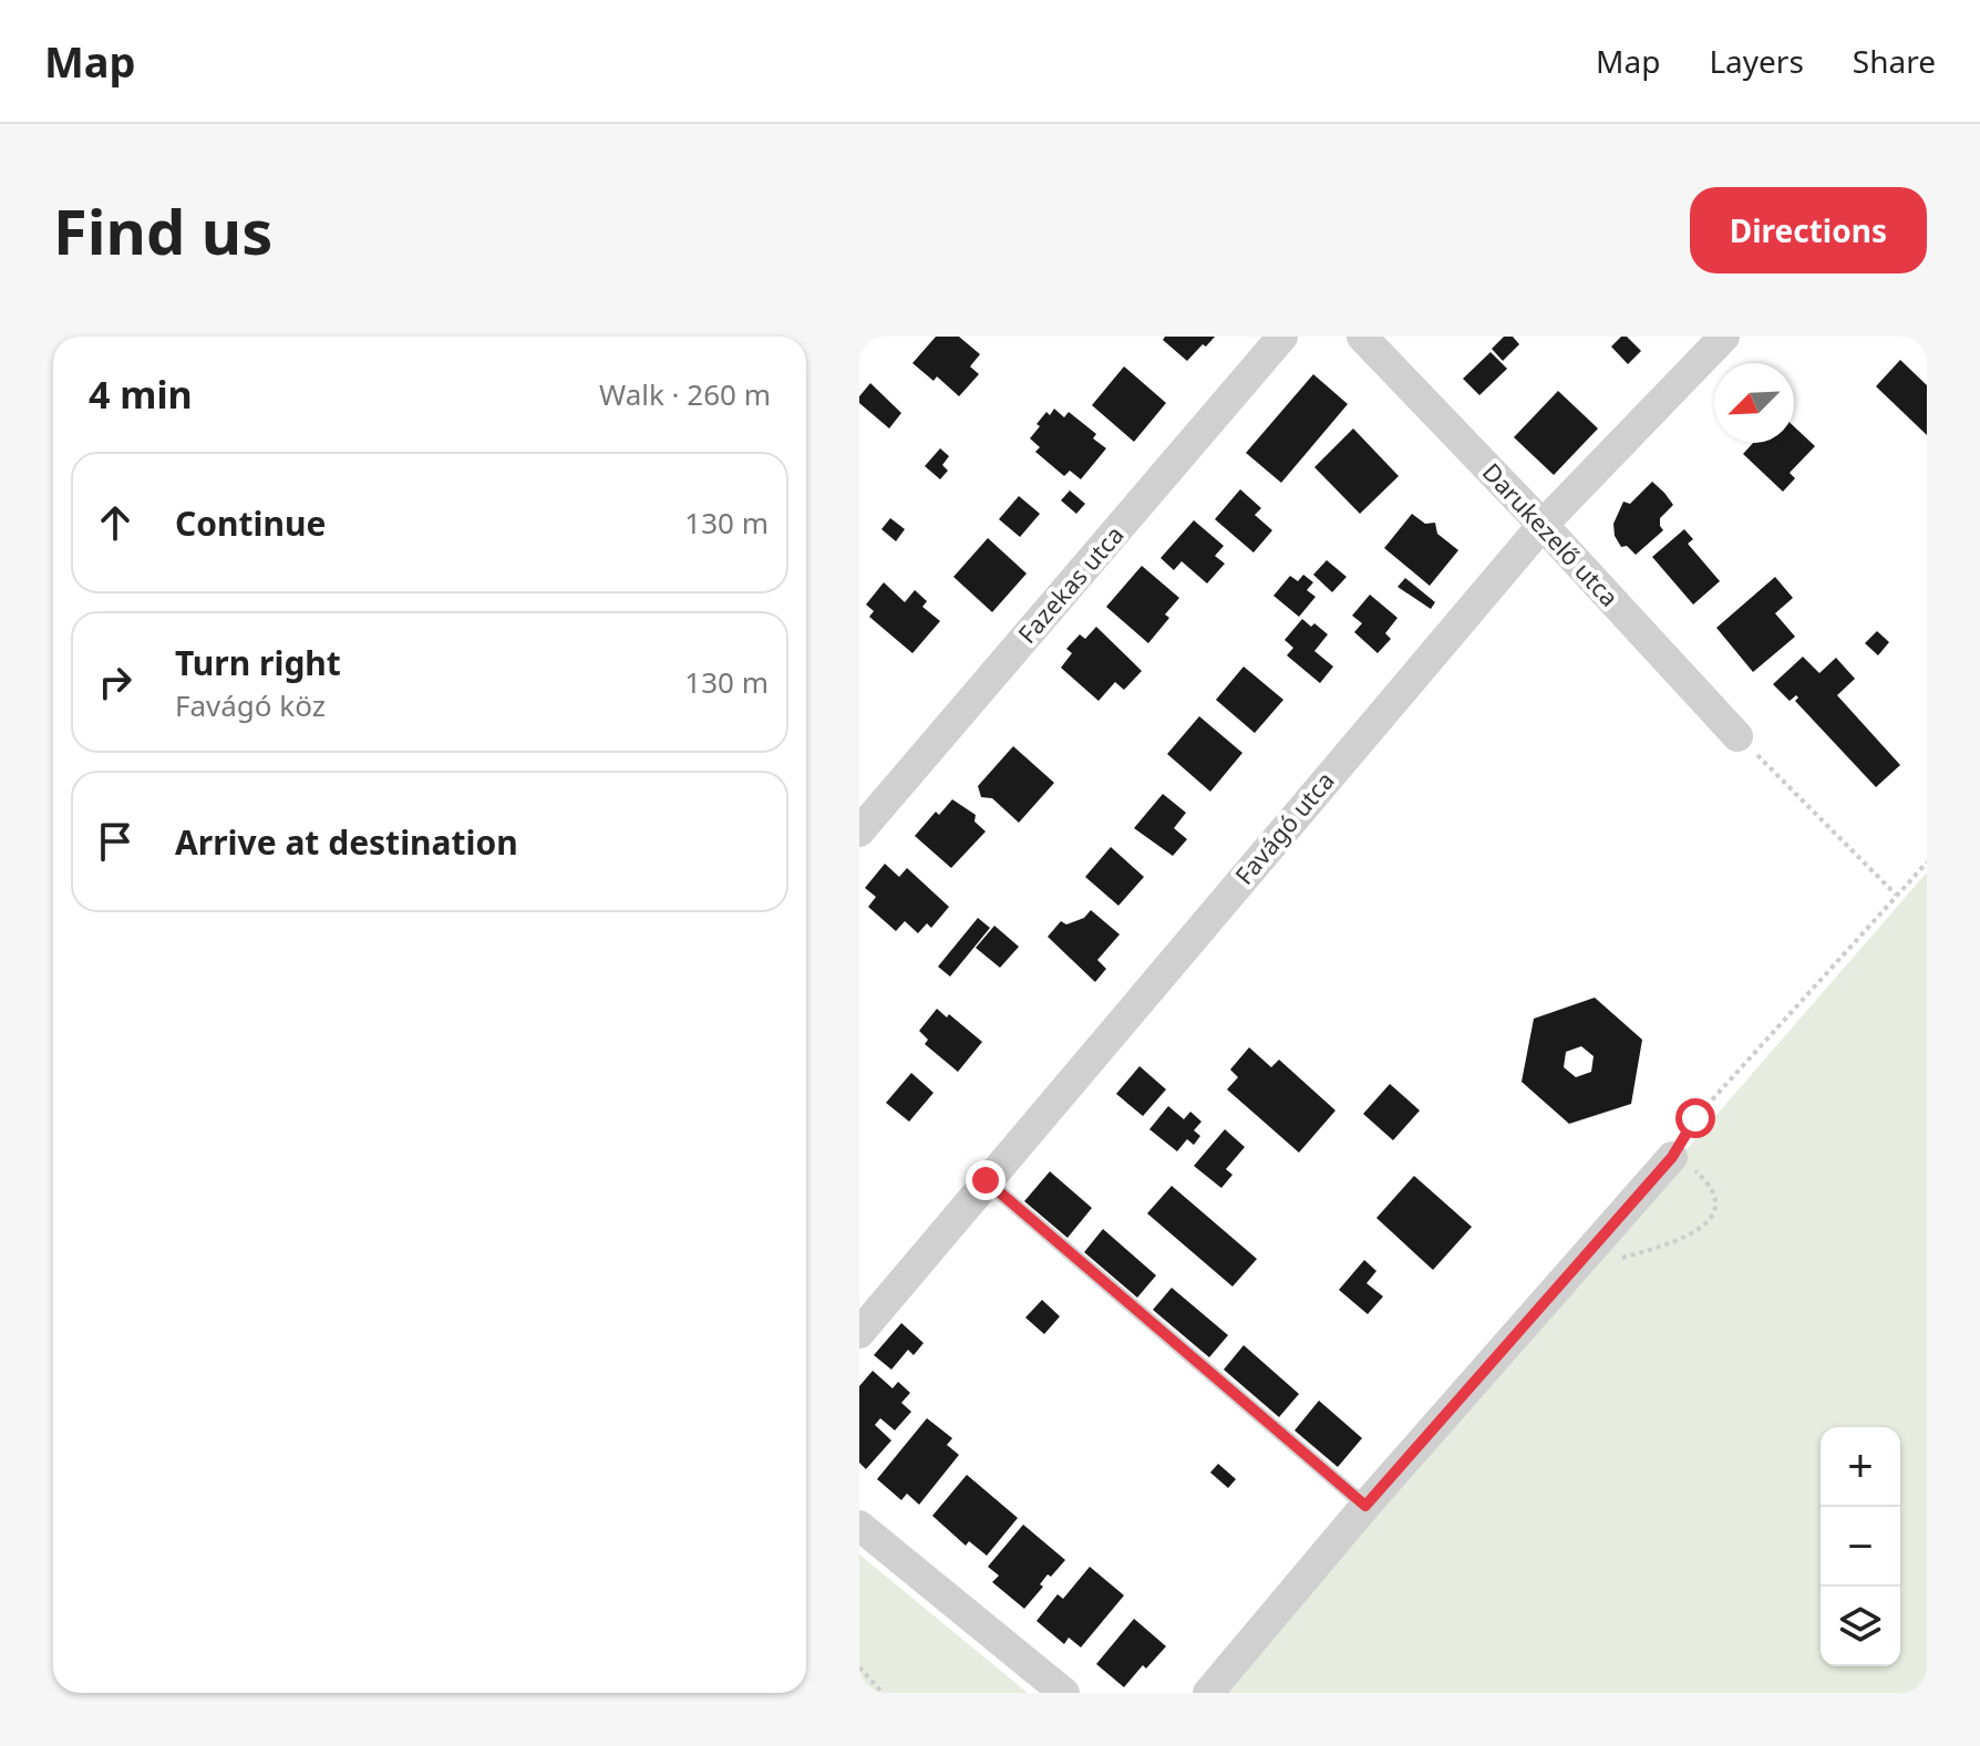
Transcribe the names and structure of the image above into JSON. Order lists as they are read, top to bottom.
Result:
{
  "streets": {
    "street": ["Darukezelő utca", "Fazekas utca", "Favágó utca"]
  },
  "crossings": [
    ["Darukezelő utca", "Favágó utca"]
  ],
  "north": "bottom left",
  "page": {
    "header": "Map",
    "nav": ["Map", "Layers", "Share"],
    "buttons": "Directions",
    "title": "Find us",
    "heading": ["4 min", "Walk · 260 m"],
    "list": [
      ["Continue", "130 m"],
      ["Turn right", "Favágó köz", "130 m"],
      "Arrive at destination"
    ],
    "map_buttons": ["+", "−"]
  }
}
